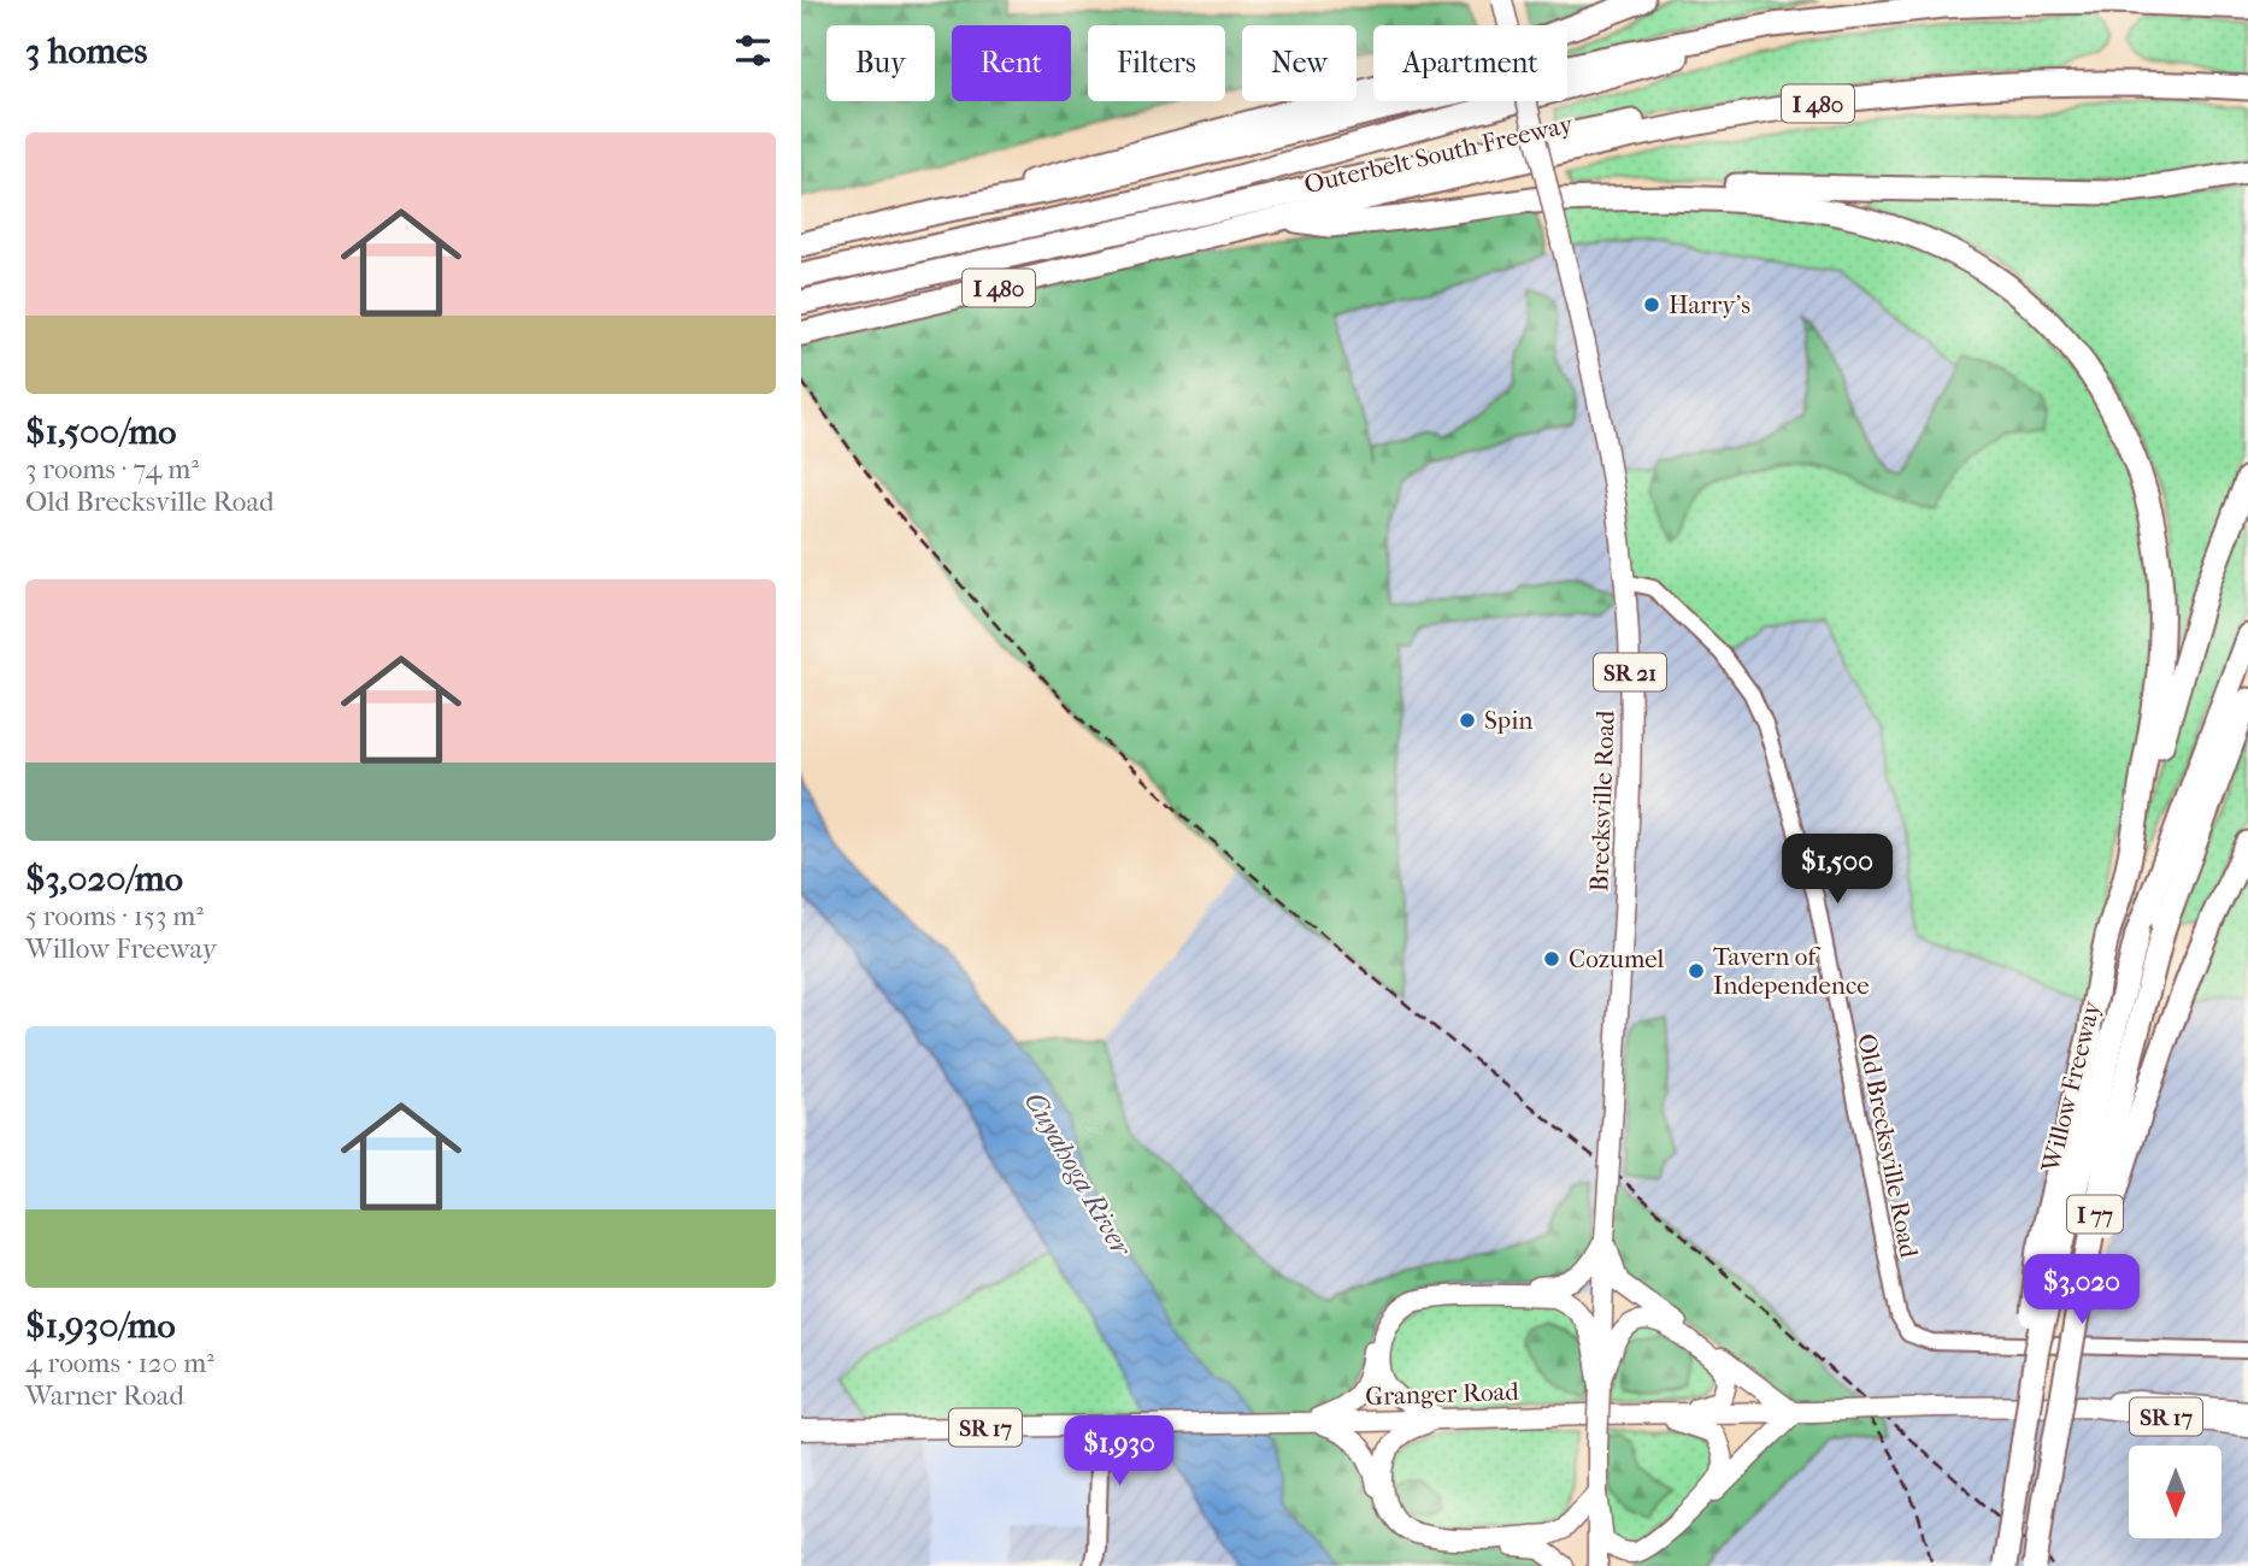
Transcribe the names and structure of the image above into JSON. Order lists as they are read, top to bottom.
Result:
{
  "streets": {
    "highway": [
      "I 480",
      "Outerbelt South Freeway",
      "Willow Freeway",
      "I 77"
    ],
    "main road": [
      "SR 21",
      "Brecksville Road",
      "Granger Road",
      "SR 17"
    ],
    "street": ["Old Brecksville Road"]
  },
  "crossings": [
    ["Brecksville Road", "Old Brecksville Road"]
  ],
  "water": ["Cuyahoga River"],
  "places": [
    "Harry's",
    "Spin",
    "Cozumel",
    "Tavern of Independence"
  ],
  "north": "bottom",
  "page": {
    "heading": "3 homes",
    "chip": [
      "Buy",
      "Rent",
      "Filters",
      "New",
      "Apartment"
    ],
    "list": [
      {
        "name": "$1,500/mo",
        "note": "3 rooms · 74 m² · Old Brecksville Road"
      },
      {
        "name": "$3,020/mo",
        "note": "5 rooms · 153 m² · Willow Freeway"
      },
      {
        "name": "$1,930/mo",
        "note": "4 rooms · 120 m² · Warner Road"
      }
    ],
    "price": ["$1,500", "$3,020", "$1,930"]
  }
}
